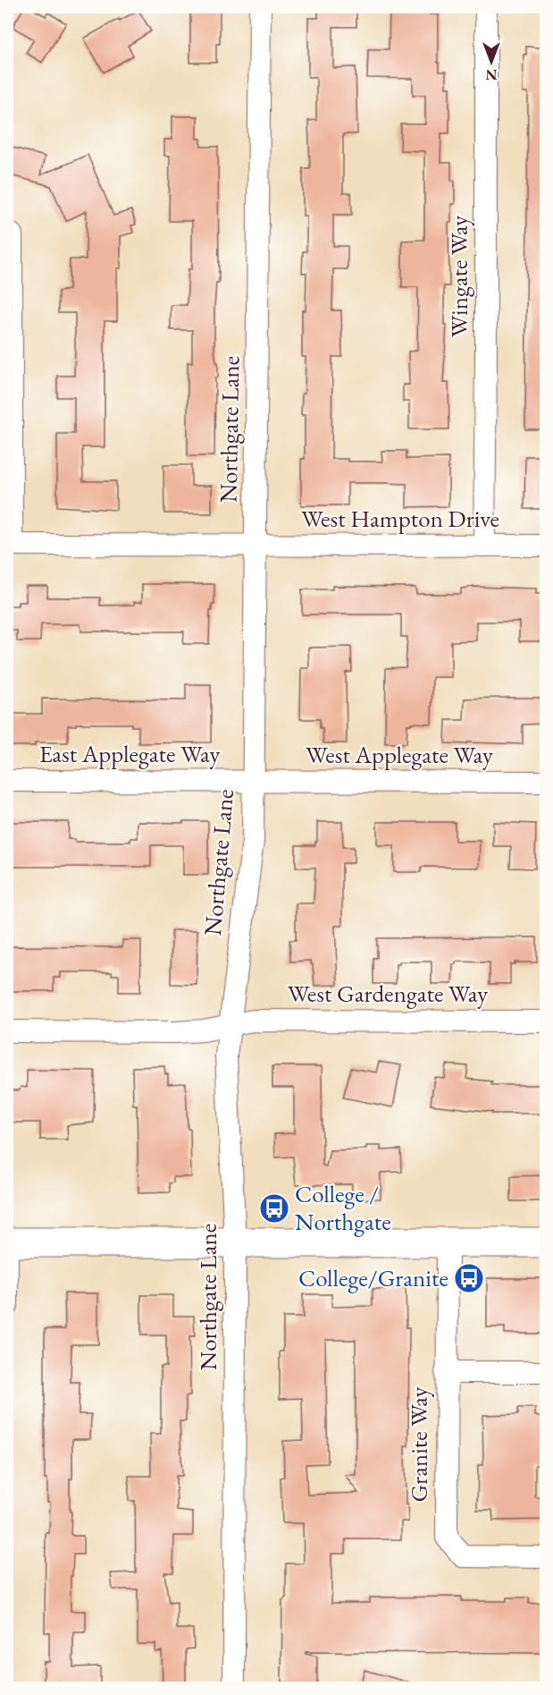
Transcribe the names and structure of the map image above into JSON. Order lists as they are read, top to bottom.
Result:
{
  "streets": {
    "street": [
      "Wingate Way",
      "Northgate Lane",
      "West Hampton Drive",
      "East Applegate Way",
      "West Applegate Way",
      "West Gardengate Way",
      "Granite Way"
    ]
  },
  "crossings": [
    ["Wingate Way", "West Hampton Drive"],
    ["Northgate Lane", "West Hampton Drive"],
    ["Northgate Lane", "East Applegate Way"],
    ["Northgate Lane", "West Applegate Way"],
    ["Northgate Lane", "West Gardengate Way"],
    ["East Applegate Way", "West Applegate Way"]
  ],
  "places": {
    "bus stop": ["College / Northgate", "College/Granite"]
  },
  "north": "bottom"
}
